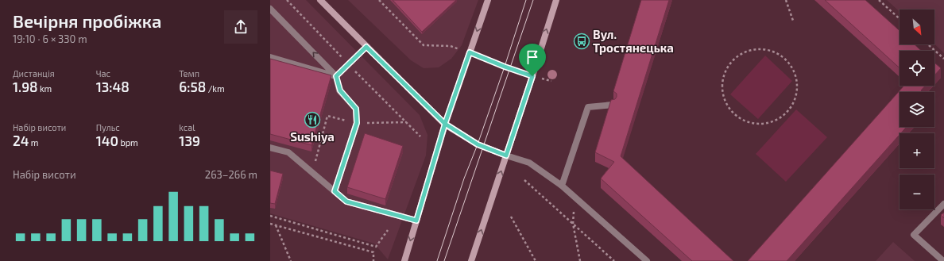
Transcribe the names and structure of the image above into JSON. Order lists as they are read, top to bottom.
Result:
{
  "places": {
    "bus stop": ["Вул. Тростянецька"],
    "restaurant": ["Sushiya"]
  },
  "north": "bottom right",
  "page": {
    "heading": ["Вечірня пробіжка", "19:10 · 6 × 330 m"],
    "map_buttons": ["+", "−"],
    "stats": [
      ["Дистанція", "1.98 km"],
      ["Час", "13:48"],
      ["Темп", "6:58 /km"],
      ["Набір висоти", "24 m"],
      ["Пульс", "140 bpm"],
      ["kcal", "139"]
    ],
    "chart": ["Набір висоти", "263–266 m"]
  }
}
